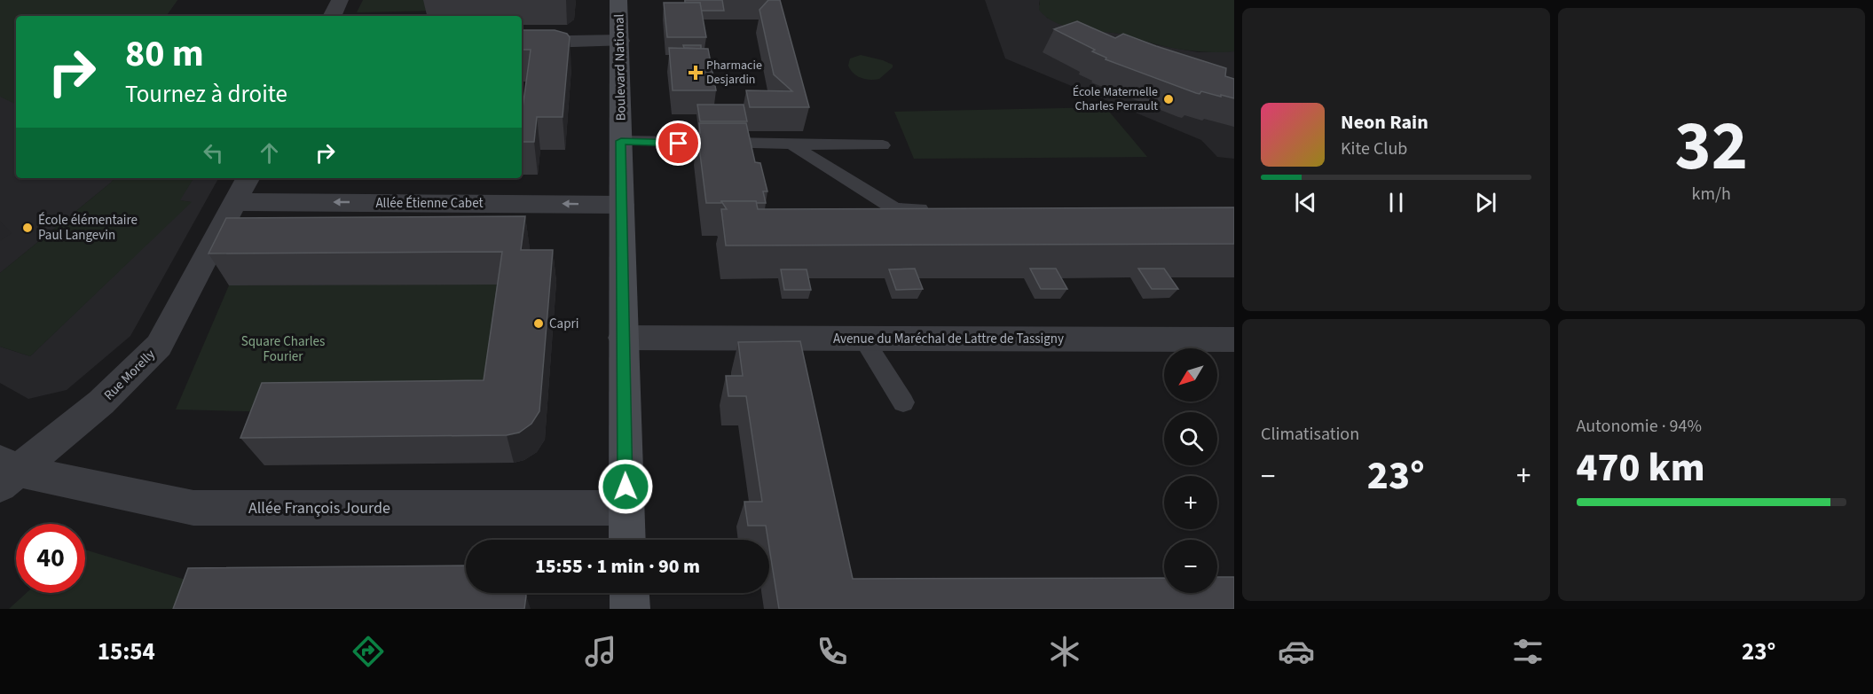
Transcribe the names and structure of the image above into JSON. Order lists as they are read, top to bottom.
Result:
{
  "streets": {
    "street": [
      "Boulevard National",
      "Allée Étienne Cabet",
      "Avenue du Maréchal de Lattre de Tassigny",
      "Rue Morelly",
      "Allée François Jourde"
    ]
  },
  "crossings": [
    ["Boulevard National", "Allée Étienne Cabet"],
    ["Boulevard National", "Avenue du Maréchal de Lattre de Tassigny"],
    ["Boulevard National", "Allée François Jourde"],
    ["Allée Étienne Cabet", "Rue Morelly"],
    ["Rue Morelly", "Allée François Jourde"]
  ],
  "one_way": ["Allée Étienne Cabet"],
  "parks": ["Square Charles Fourier"],
  "places": {
    "health": ["Pharmacie Desjardin"],
    "other": ["École Maternelle Charles Perrault", "École élémentaire Paul Langevin", "Capri"]
  },
  "north": "bottom left",
  "page": {
    "tile": [
      ["32", "km/h"],
      "Climatisation",
      ["Autonomie · 94%", "470 km"]
    ],
    "turn": ["80 m", "Tournez à droite"],
    "song": ["Neon Rain", "Kite Club"],
    "map_buttons": ["+", "−"],
    "heat": ["−", "23°", "+"],
    "limit": "40",
    "trip": "15:55 · 1 min · 90 m",
    "tabs": ["15:54", "23°"]
  }
}
